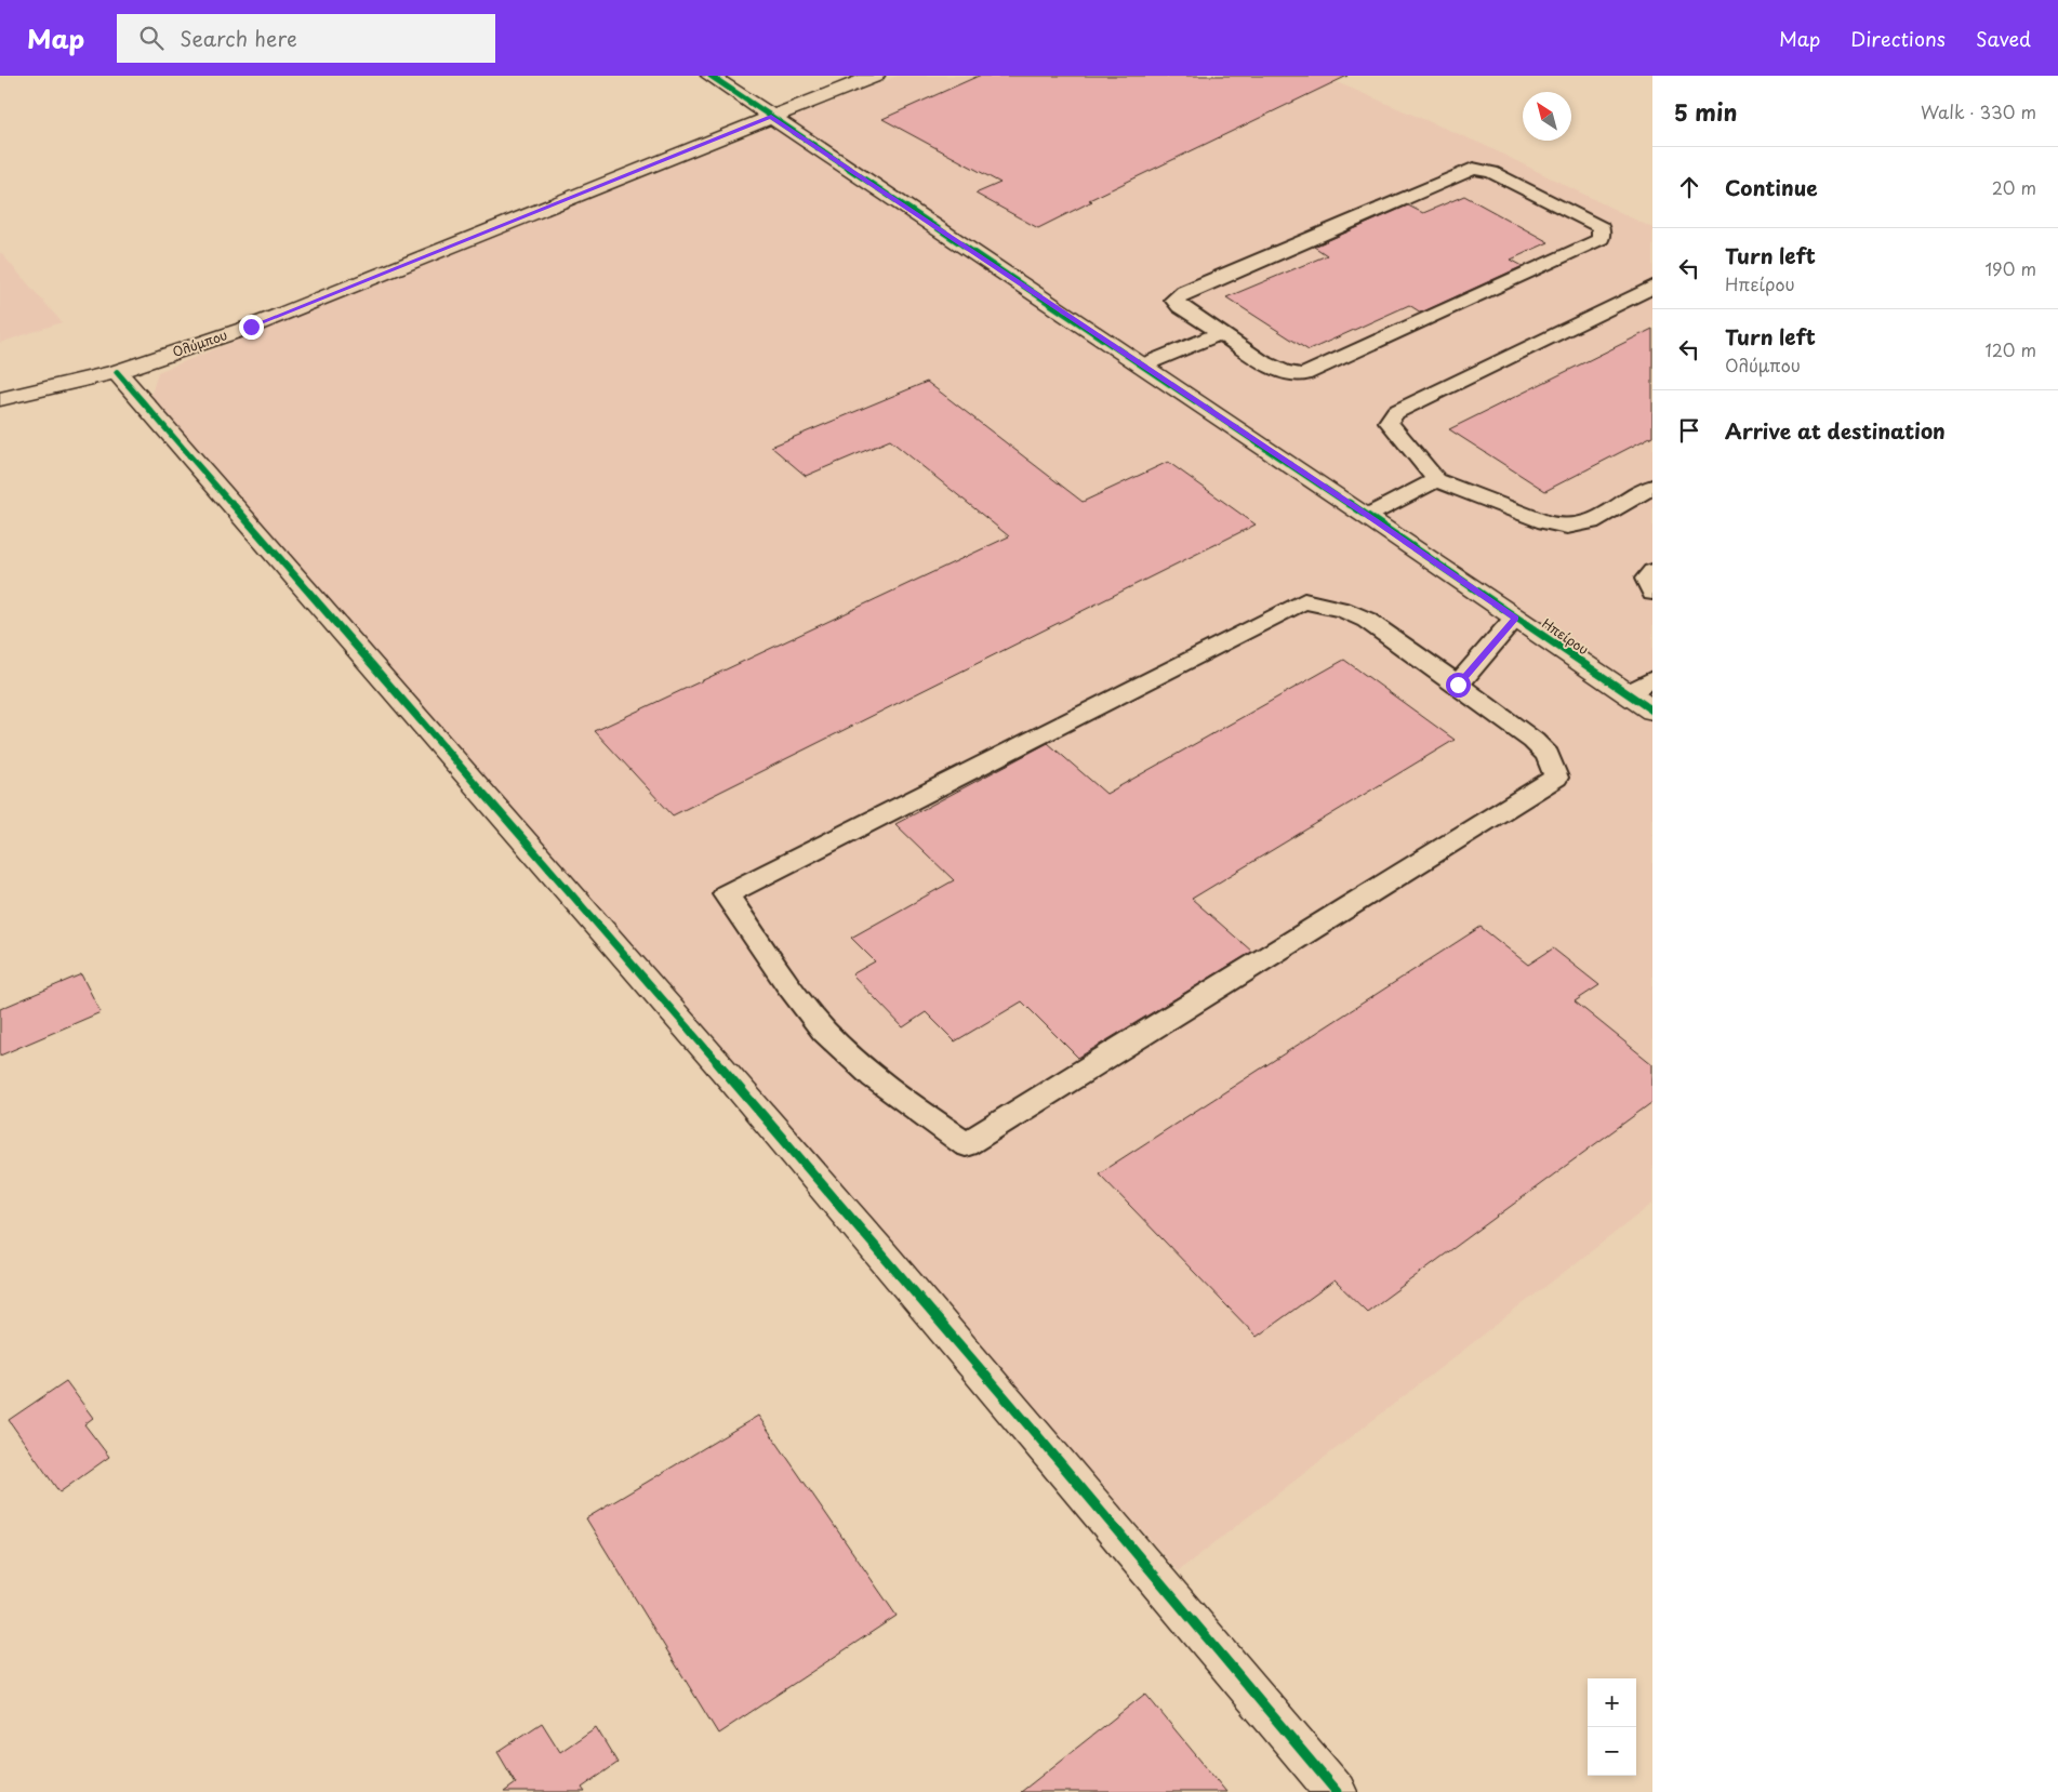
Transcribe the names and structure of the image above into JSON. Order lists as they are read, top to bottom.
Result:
{
  "streets": {
    "street": ["Ολύμπου", "Ηπείρου"]
  },
  "crossings": [
    ["Ολύμπου", "Ηπείρου"]
  ],
  "north": "top left",
  "page": {
    "header": "Map",
    "search": "Search here",
    "nav": ["Map", "Directions", "Saved"],
    "heading": ["5 min", "Walk · 330 m"],
    "list": [
      ["Continue", "20 m"],
      ["Turn left", "Ηπείρου", "190 m"],
      ["Turn left", "Ολύμπου", "120 m"],
      "Arrive at destination"
    ],
    "map_buttons": ["+", "−"]
  }
}
